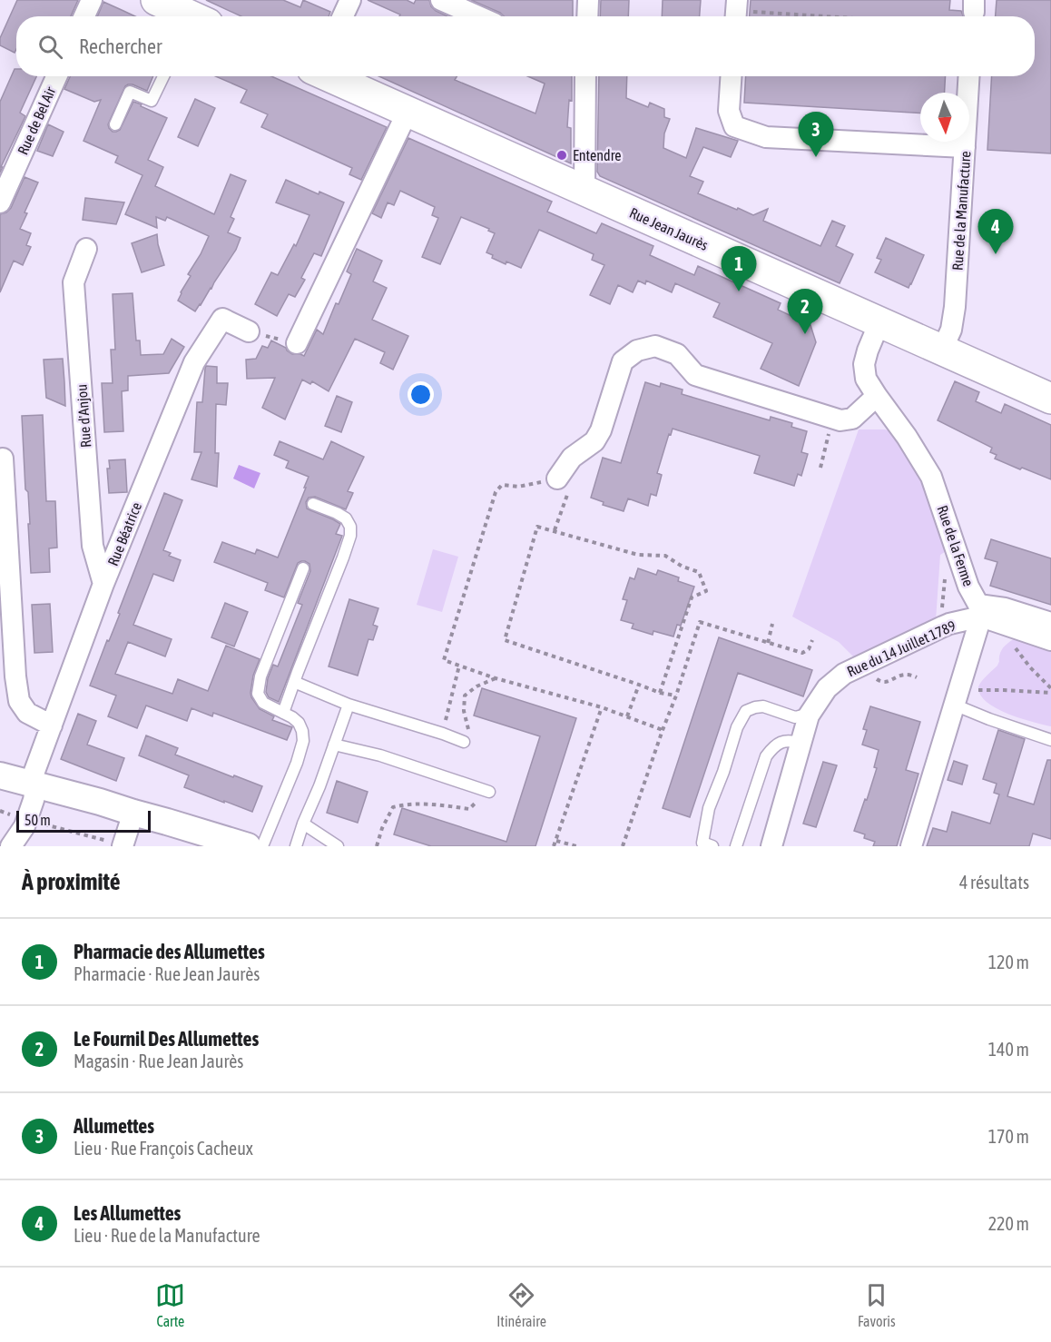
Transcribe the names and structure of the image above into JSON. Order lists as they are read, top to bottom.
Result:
{
  "streets": {
    "main road": ["Rue Jean Jaurès"],
    "street": [
      "Rue de Bel Air",
      "Rue de la Manufacture",
      "Rue d'Anjou",
      "Rue Béatrice",
      "Rue de la Ferme",
      "Rue du 14 Juillet 1789"
    ]
  },
  "crossings": [
    ["Rue de la Manufacture", "Rue Jean Jaurès"],
    ["Rue Jean Jaurès", "Rue de la Ferme"],
    ["Rue d'Anjou", "Rue Béatrice"],
    ["Rue de la Ferme", "Rue du 14 Juillet 1789"]
  ],
  "places": ["Entendre"],
  "scale_bar": "50 m",
  "north": "bottom",
  "page": {
    "search": "Rechercher",
    "pins": [
      "3",
      "4",
      "1",
      "2"
    ],
    "scale": "50 m",
    "heading": ["À proximité", "4 résultats"],
    "list": [
      {
        "mark": "1",
        "name": "Pharmacie des Allumettes",
        "note": "Pharmacie · Rue Jean Jaurès",
        "value": "120 m"
      },
      {
        "mark": "2",
        "name": "Le Fournil Des Allumettes",
        "note": "Magasin · Rue Jean Jaurès",
        "value": "140 m"
      },
      {
        "mark": "3",
        "name": "Allumettes",
        "note": "Lieu · Rue François Cacheux",
        "value": "170 m"
      },
      {
        "mark": "4",
        "name": "Les Allumettes",
        "note": "Lieu · Rue de la Manufacture",
        "value": "220 m"
      }
    ],
    "nav": ["Carte", "Itinéraire", "Favoris"]
  }
}
